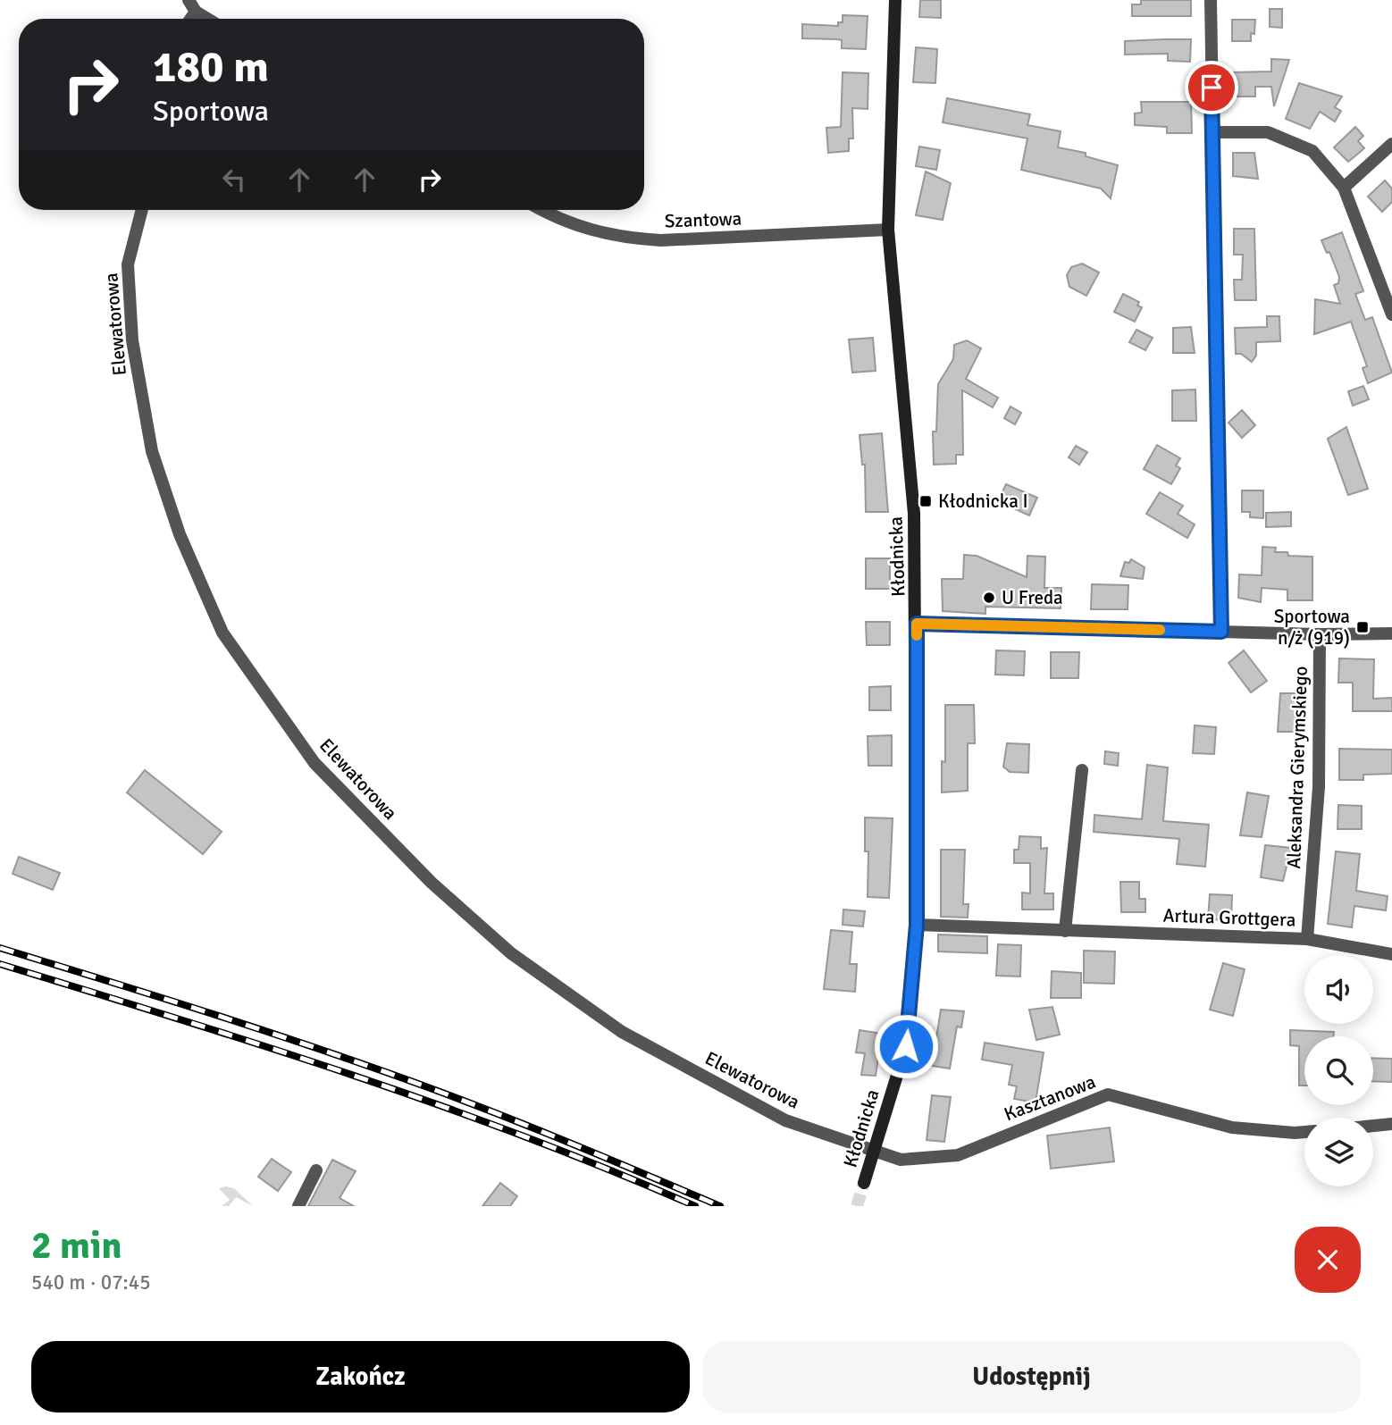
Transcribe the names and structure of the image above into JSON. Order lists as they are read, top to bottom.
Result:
{
  "streets": {
    "main road": ["Kłodnicka"],
    "street": [
      "Szantowa",
      "Elewatorowa",
      "Aleksandra Gierymskiego",
      "Artura Grottgera",
      "Kasztanowa"
    ]
  },
  "crossings": [
    ["Szantowa", "Kłodnicka"],
    ["Elewatorowa", "Kłodnicka"],
    ["Elewatorowa", "Kasztanowa"],
    ["Kłodnicka", "Artura Grottgera"],
    ["Kłodnicka", "Kasztanowa"],
    ["Aleksandra Gierymskiego", "Artura Grottgera"]
  ],
  "places": {
    "transit": ["Kłodnicka I", "Sportowa n/ż (919)"],
    "other": ["U Freda"]
  },
  "page": {
    "turn": ["180 m", "Sportowa"],
    "heading": ["2 min", "540 m · 07:45"],
    "buttons": ["Zakończ", "Udostępnij"]
  }
}
